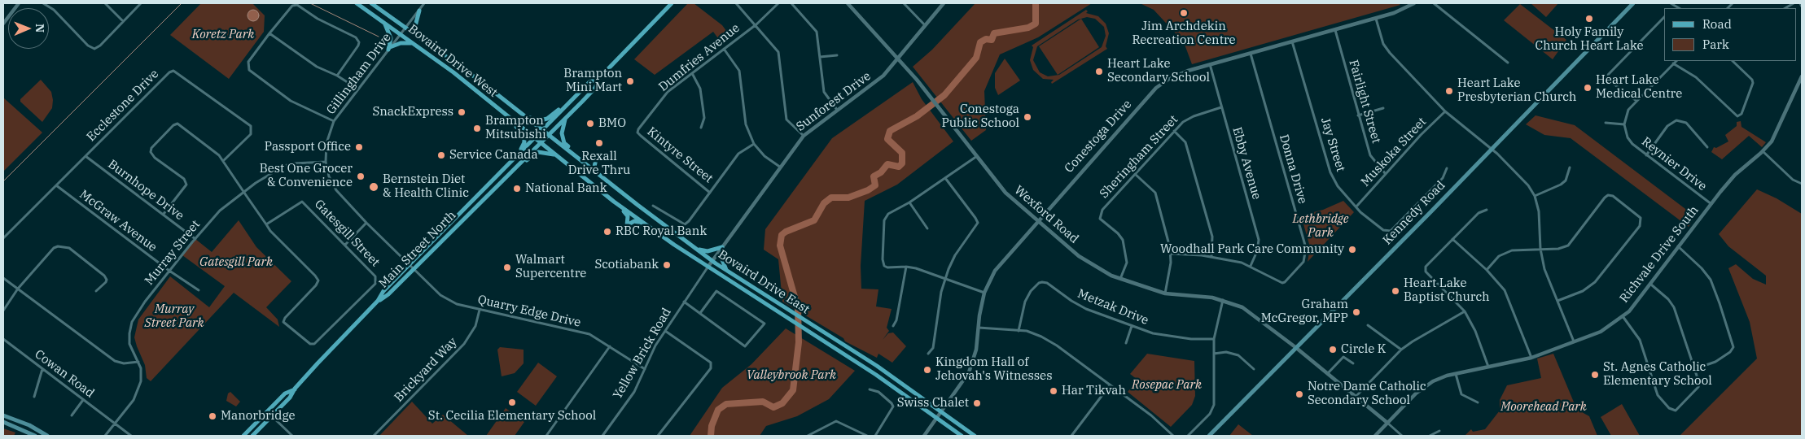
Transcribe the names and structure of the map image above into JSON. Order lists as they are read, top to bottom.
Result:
{
  "streets": {
    "main road": [
      "Bovaird Drive West",
      "Kennedy Road",
      "Main Street North",
      "Bovaird Drive East"
    ],
    "street": [
      "Dumfries Avenue",
      "Gillingham Drive",
      "Sunforest Drive",
      "Fairlight Street",
      "Ecclestone Drive",
      "Conestoga Drive",
      "Jay Street",
      "Muskoka Street",
      "Kintyre Street",
      "Sheringham Street",
      "Ebby Avenue",
      "Reynier Drive",
      "Donna Drive",
      "Burnhope Drive",
      "Wexford Road",
      "McGraw Avenue",
      "Gatesgill Street",
      "Murray Street",
      "Richvale Drive South",
      "Metzak Drive",
      "Quarry Edge Drive",
      "Yellow Brick Road",
      "Brickyard Way",
      "Cowan Road"
    ]
  },
  "crossings": [
    ["Dumfries Avenue", "Kintyre Street"],
    ["Bovaird Drive West", "Gillingham Drive"],
    ["Bovaird Drive West", "Main Street North"],
    ["Bovaird Drive West", "Bovaird Drive East"],
    ["Gillingham Drive", "Main Street North"],
    ["Gillingham Drive", "Murray Street"],
    ["Gillingham Drive", "Quarry Edge Drive"],
    ["Sunforest Drive", "Wexford Road"],
    ["Sunforest Drive", "Bovaird Drive East"],
    ["Sunforest Drive", "Yellow Brick Road"],
    ["Fairlight Street", "Conestoga Drive"],
    ["Fairlight Street", "Muskoka Street"],
    ["Ecclestone Drive", "Burnhope Drive"],
    ["Ecclestone Drive", "McGraw Avenue"],
    ["Ecclestone Drive", "Gatesgill Street"],
    ["Conestoga Drive", "Jay Street"],
    ["Conestoga Drive", "Ebby Avenue"],
    ["Conestoga Drive", "Donna Drive"],
    ["Conestoga Drive", "Wexford Road"],
    ["Conestoga Drive", "Bovaird Drive East"],
    ["Jay Street", "Muskoka Street"],
    ["Sheringham Street", "Ebby Avenue"],
    ["Sheringham Street", "Wexford Road"],
    ["Ebby Avenue", "Donna Drive"],
    ["Reynier Drive", "Richvale Drive South"],
    ["Burnhope Drive", "Gatesgill Street"],
    ["Burnhope Drive", "Murray Street"],
    ["Kennedy Road", "Wexford Road"],
    ["Wexford Road", "Richvale Drive South"],
    ["McGraw Avenue", "Murray Street"],
    ["Gatesgill Street", "Murray Street"],
    ["Main Street North", "Bovaird Drive East"],
    ["Main Street North", "Quarry Edge Drive"],
    ["Murray Street", "Cowan Road"],
    ["Bovaird Drive East", "Yellow Brick Road"],
    ["Quarry Edge Drive", "Yellow Brick Road"],
    ["Quarry Edge Drive", "Brickyard Way"]
  ],
  "parks": [
    "Koretz Park",
    "Lethbridge Park",
    "Gatesgill Park",
    "Murray Street Park",
    "Valleybrook Park",
    "Rosepac Park",
    "Moorehead Park"
  ],
  "places": [
    "Jim Archdekin Recreation Centre",
    "Holy Family Church Heart Lake",
    "Heart Lake Secondary School",
    "Brampton Mini Mart",
    "Heart Lake Medical Centre",
    "Heart Lake Presbyterian Church",
    "SnackExpress",
    "Conestoga Public School",
    "BMO",
    "Brampton Mitsubishi",
    "Rexall Drive Thru",
    "Passport Office",
    "Service Canada",
    "Best One Grocer & Convenience",
    "Bernstein Diet & Health Clinic",
    "National Bank",
    "RBC Royal Bank",
    "Woodhall Park Care Community",
    "Scotiabank",
    "Walmart Supercentre",
    "Heart Lake Baptist Church",
    "Graham McGregor, MPP",
    "Circle K",
    "Kingdom Hall of Jehovah's Witnesses",
    "St. Agnes Catholic Elementary School",
    "Har Tikvah",
    "Notre Dame Catholic Secondary School",
    "St. Cecilia Elementary School",
    "Swiss Chalet",
    "Manorbridge"
  ],
  "legend": ["Road", "Park"],
  "north": "right"
}
